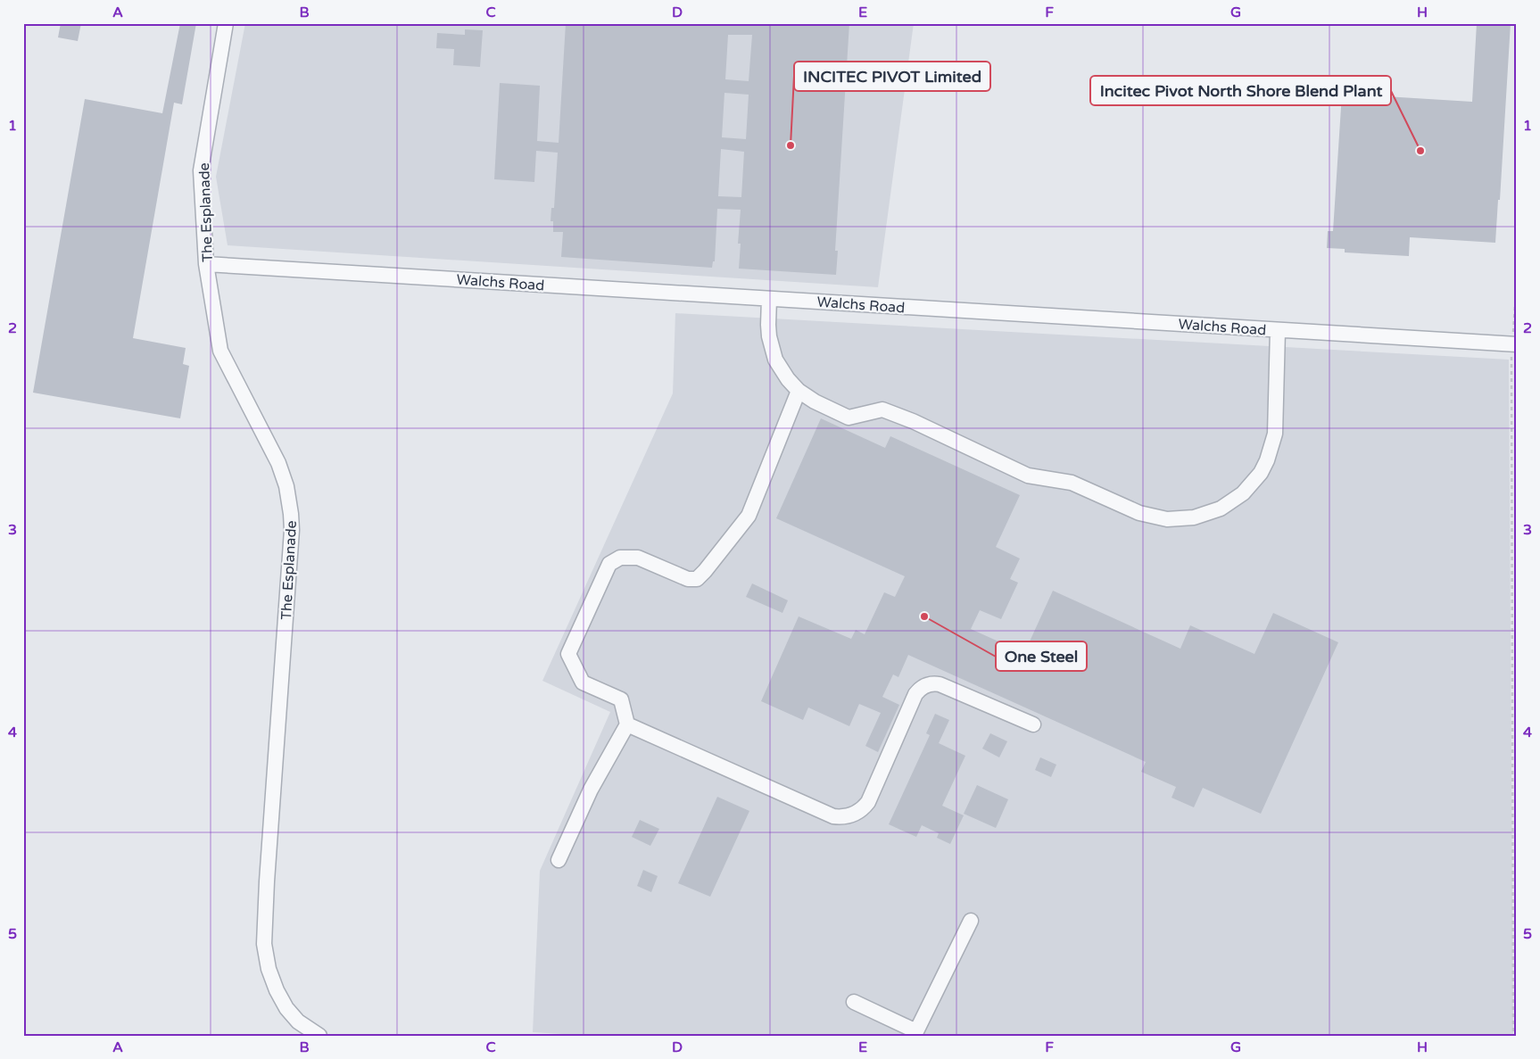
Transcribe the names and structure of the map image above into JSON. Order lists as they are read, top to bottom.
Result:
{
  "streets": {
    "street": ["The Esplanade", "Walchs Road"]
  },
  "crossings": [
    ["The Esplanade", "Walchs Road"]
  ],
  "places": ["INCITEC PIVOT Limited", "Incitec Pivot North Shore Blend Plant", "One Steel"],
  "grid": {
    "columns": [
      "A",
      "B",
      "C",
      "D",
      "E",
      "F",
      "G",
      "H"
    ],
    "rows": [
      "1",
      "2",
      "3",
      "4",
      "5"
    ]
  }
}
